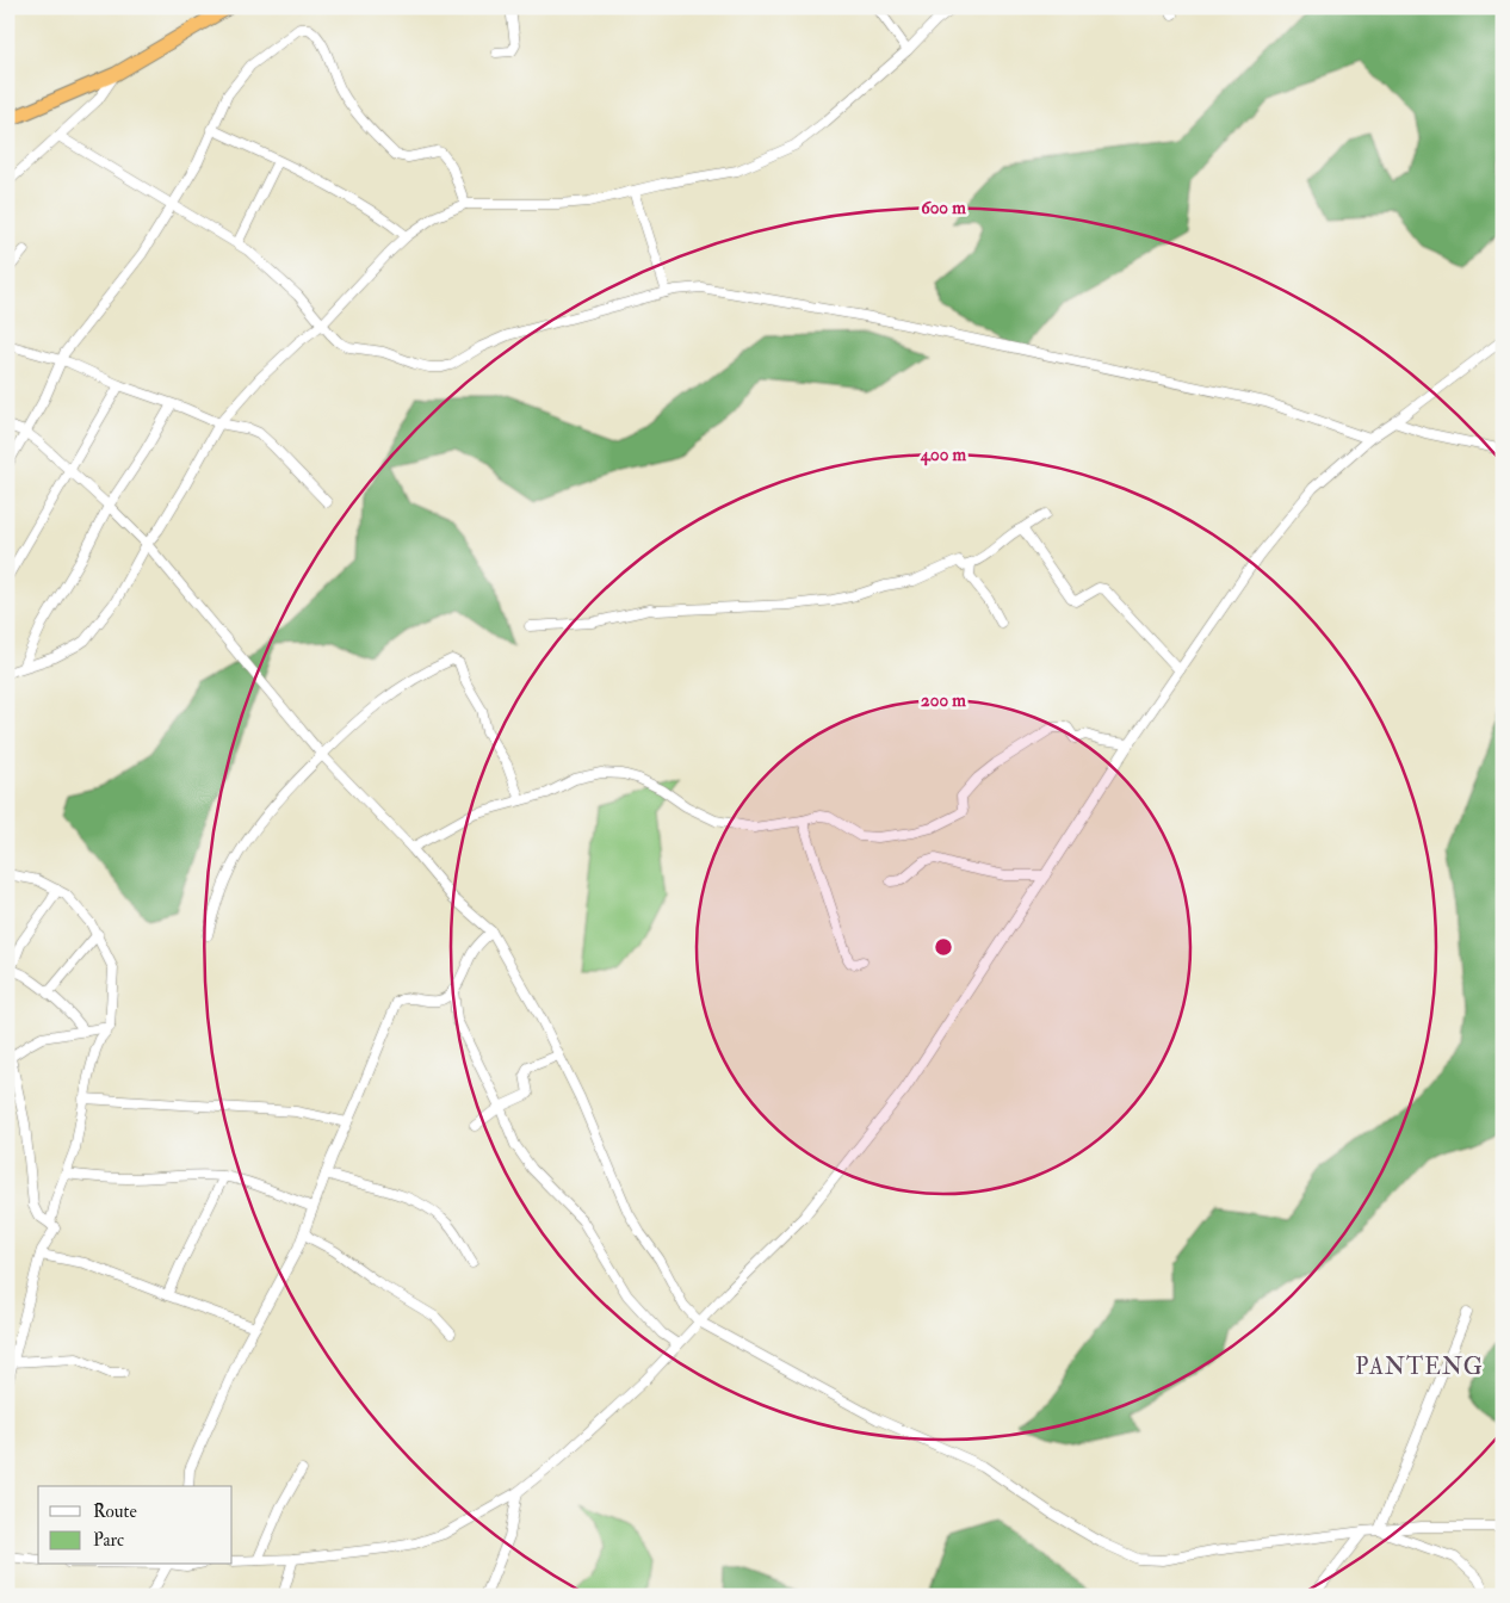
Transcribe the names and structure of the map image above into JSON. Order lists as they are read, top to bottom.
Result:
{
  "districts": ["PANTENG"],
  "legend": ["Route", "Parc"],
  "rings": ["600 m", "400 m", "200 m"]
}
